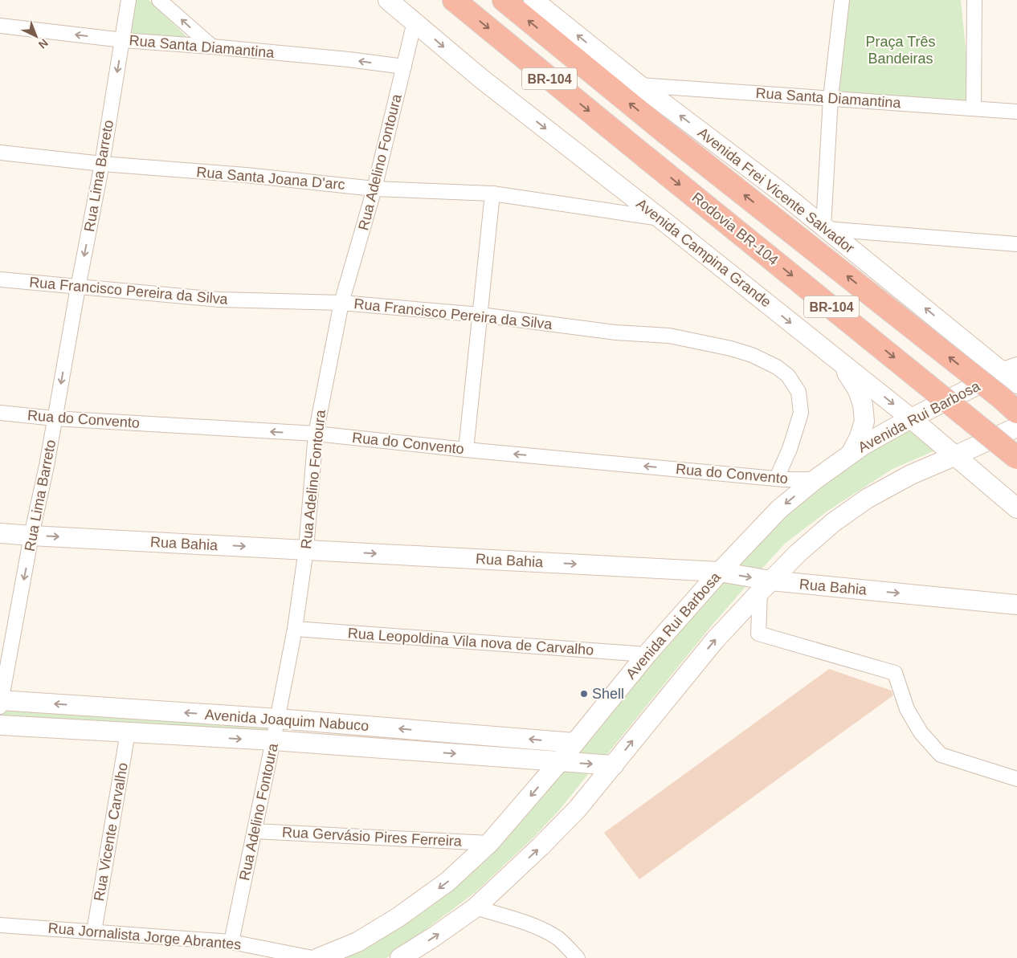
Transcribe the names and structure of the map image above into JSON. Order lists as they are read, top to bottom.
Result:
{
  "streets": {
    "highway": ["BR-104", "Rodovia BR-104"],
    "main road": [
      "Avenida Frei Vicente Salvador",
      "Avenida Campina Grande",
      "Avenida Rui Barbosa",
      "Rua Bahia",
      "Avenida Joaquim Nabuco"
    ],
    "street": [
      "Rua Santa Diamantina",
      "Rua Adelino Fontoura",
      "Rua Lima Barreto",
      "Rua Santa Joana D'arc",
      "Rua Francisco Pereira da Silva",
      "Rua do Convento",
      "Rua Leopoldina Vila nova de Carvalho",
      "Rua Vicente Carvalho",
      "Rua Gervásio Pires Ferreira",
      "Rua Jornalista Jorge Abrantes"
    ]
  },
  "crossings": [
    ["Rua Santa Diamantina", "Rua Adelino Fontoura"],
    ["Rua Santa Diamantina", "Rua Lima Barreto"],
    ["Rua Santa Diamantina", "Avenida Frei Vicente Salvador"],
    ["Rua Adelino Fontoura", "Rua Santa Joana D'arc"],
    ["Rua Adelino Fontoura", "Avenida Campina Grande"],
    ["Rua Adelino Fontoura", "Rua Francisco Pereira da Silva"],
    ["Rua Adelino Fontoura", "Rua do Convento"],
    ["Rua Adelino Fontoura", "Rua Bahia"],
    ["Rua Adelino Fontoura", "Rua Leopoldina Vila nova de Carvalho"],
    ["Rua Adelino Fontoura", "Avenida Joaquim Nabuco"],
    ["Rua Adelino Fontoura", "Rua Gervásio Pires Ferreira"],
    ["Rua Adelino Fontoura", "Rua Jornalista Jorge Abrantes"],
    ["Rua Lima Barreto", "Rua Santa Joana D'arc"],
    ["Rua Lima Barreto", "Rua Francisco Pereira da Silva"],
    ["Rua Lima Barreto", "Rua do Convento"],
    ["Rua Lima Barreto", "Rua Bahia"],
    ["Rua Lima Barreto", "Avenida Joaquim Nabuco"],
    ["Rua Santa Joana D'arc", "Avenida Campina Grande"],
    ["Avenida Frei Vicente Salvador", "Avenida Rui Barbosa"],
    ["Avenida Campina Grande", "Avenida Rui Barbosa"],
    ["Rua Francisco Pereira da Silva", "Rua do Convento"],
    ["Avenida Rui Barbosa", "Rua do Convento"],
    ["Avenida Rui Barbosa", "Rua Bahia"],
    ["Avenida Rui Barbosa", "Rua Leopoldina Vila nova de Carvalho"],
    ["Avenida Rui Barbosa", "Avenida Joaquim Nabuco"],
    ["Avenida Rui Barbosa", "Rua Gervásio Pires Ferreira"],
    ["Avenida Joaquim Nabuco", "Rua Vicente Carvalho"],
    ["Rua Vicente Carvalho", "Rua Jornalista Jorge Abrantes"]
  ],
  "one_way": [
    "Rua Santa Diamantina",
    "Rua Lima Barreto",
    "Avenida Frei Vicente Salvador",
    "Avenida Campina Grande",
    "Rua do Convento",
    "Rua Bahia"
  ],
  "parks": ["Praça Três Bandeiras"],
  "places": ["Shell"],
  "north": "bottom right"
}
